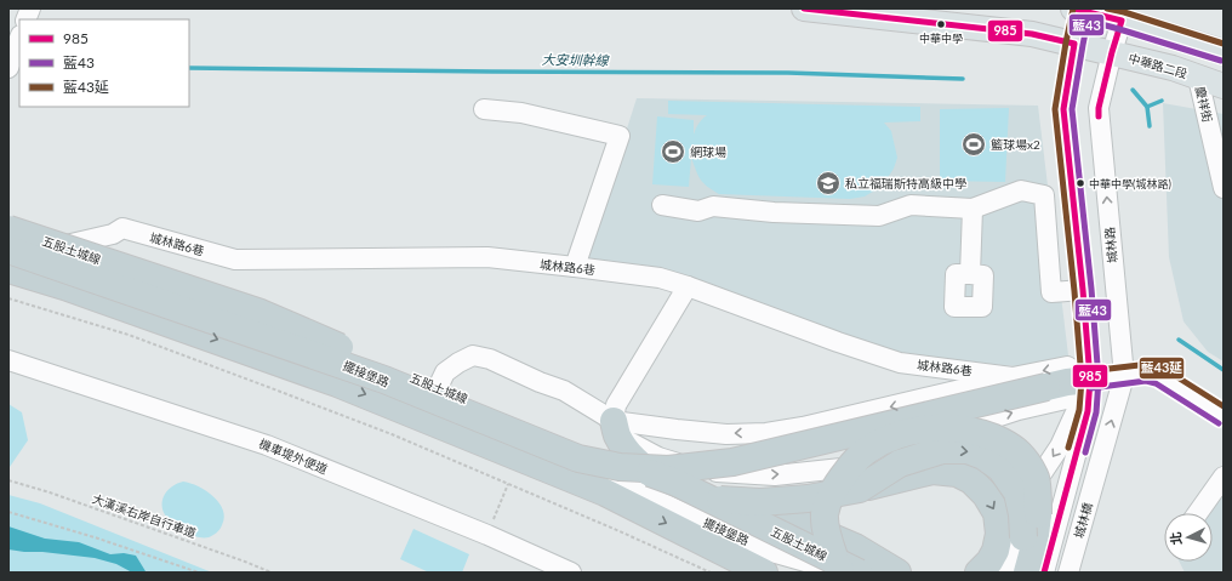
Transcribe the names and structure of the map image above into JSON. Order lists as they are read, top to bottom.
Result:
{
  "streets": {
    "highway": ["五股土城線"],
    "main road": ["中華路二段"],
    "street": [
      "慶祥街",
      "城林路6巷",
      "城林路",
      "擺接堡路",
      "機車堤外便道",
      "城林橋"
    ],
    "path": ["大漢溪右岸自行車道"]
  },
  "crossings": [
    ["中華路二段", "慶祥街"],
    ["中華路二段", "城林路"],
    ["城林路6巷", "擺接堡路"],
    ["城林路", "城林橋"],
    ["五股土城線", "擺接堡路"]
  ],
  "water": ["大安圳幹線"],
  "places": {
    "other": ["中華中學", "中華中學(城林路)"],
    "sports": ["籃球場x2", "網球場"],
    "school or university": ["私立福瑞斯特高級中學"]
  },
  "lines": ["transit line 985", "transit line 藍43延", "transit line 藍43"],
  "legend": ["985", "藍43", "藍43延"],
  "north": "left"
}
